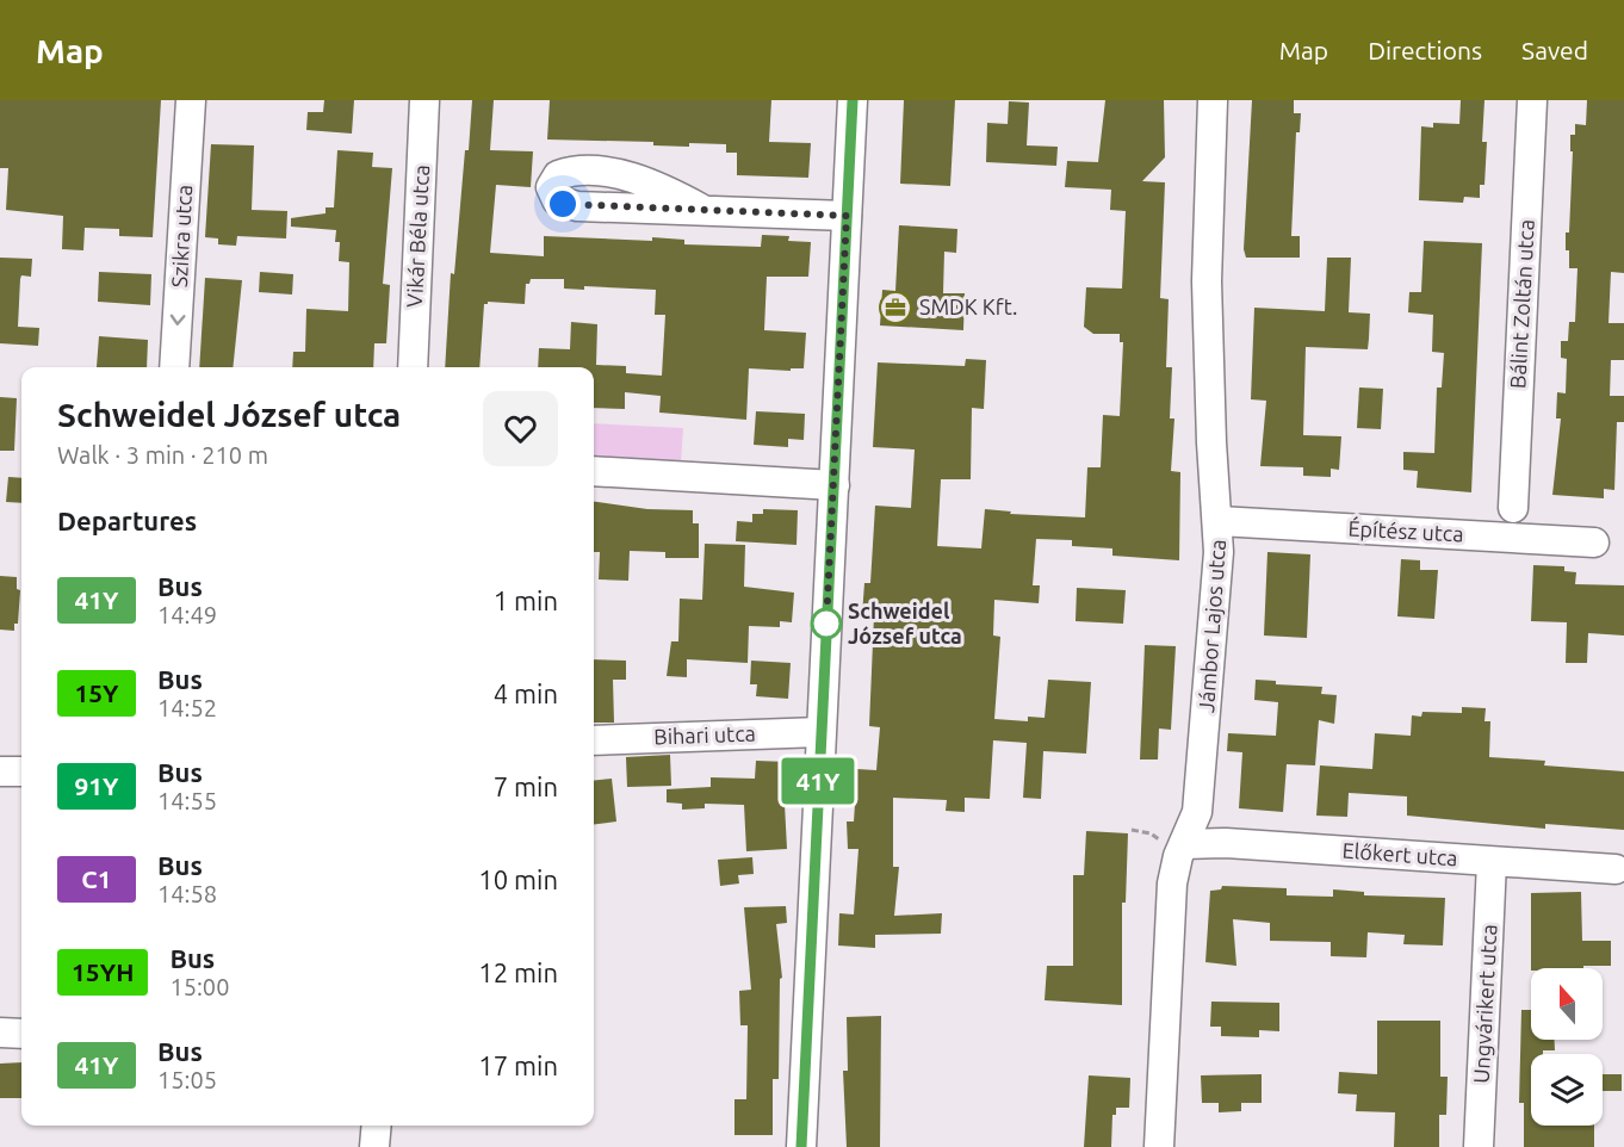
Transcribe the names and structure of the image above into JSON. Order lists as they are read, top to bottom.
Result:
{
  "streets": {
    "street": [
      "Szikra utca",
      "Vikár Béla utca",
      "Bálint Zoltán utca",
      "Építész utca",
      "Jámbor Lajos utca",
      "Bihari utca",
      "Előkert utca",
      "Ungvárikert utca"
    ]
  },
  "crossings": [
    ["Építész utca", "Jámbor Lajos utca"],
    ["Jámbor Lajos utca", "Előkert utca"],
    ["Előkert utca", "Ungvárikert utca"]
  ],
  "one_way": ["Szikra utca"],
  "places": {
    "office": ["SMDK Kft."],
    "other": ["Schweidel József utca"]
  },
  "lines": ["bus line 41Y"],
  "north": "top",
  "page": {
    "header": "Map",
    "nav": ["Map", "Directions", "Saved"],
    "on_map": "41Y",
    "heading": [
      ["Schweidel József utca", "Walk · 3 min · 210 m"],
      "Departures"
    ],
    "list": [
      {
        "mark": "41Y",
        "name": "Bus",
        "note": "14:49",
        "value": "1 min"
      },
      {
        "mark": "15Y",
        "name": "Bus",
        "note": "14:52",
        "value": "4 min"
      },
      {
        "mark": "91Y",
        "name": "Bus",
        "note": "14:55",
        "value": "7 min"
      },
      {
        "mark": "C1",
        "name": "Bus",
        "note": "14:58",
        "value": "10 min"
      },
      {
        "mark": "15YH",
        "name": "Bus",
        "note": "15:00",
        "value": "12 min"
      },
      {
        "mark": "41Y",
        "name": "Bus",
        "note": "15:05",
        "value": "17 min"
      }
    ]
  }
}
